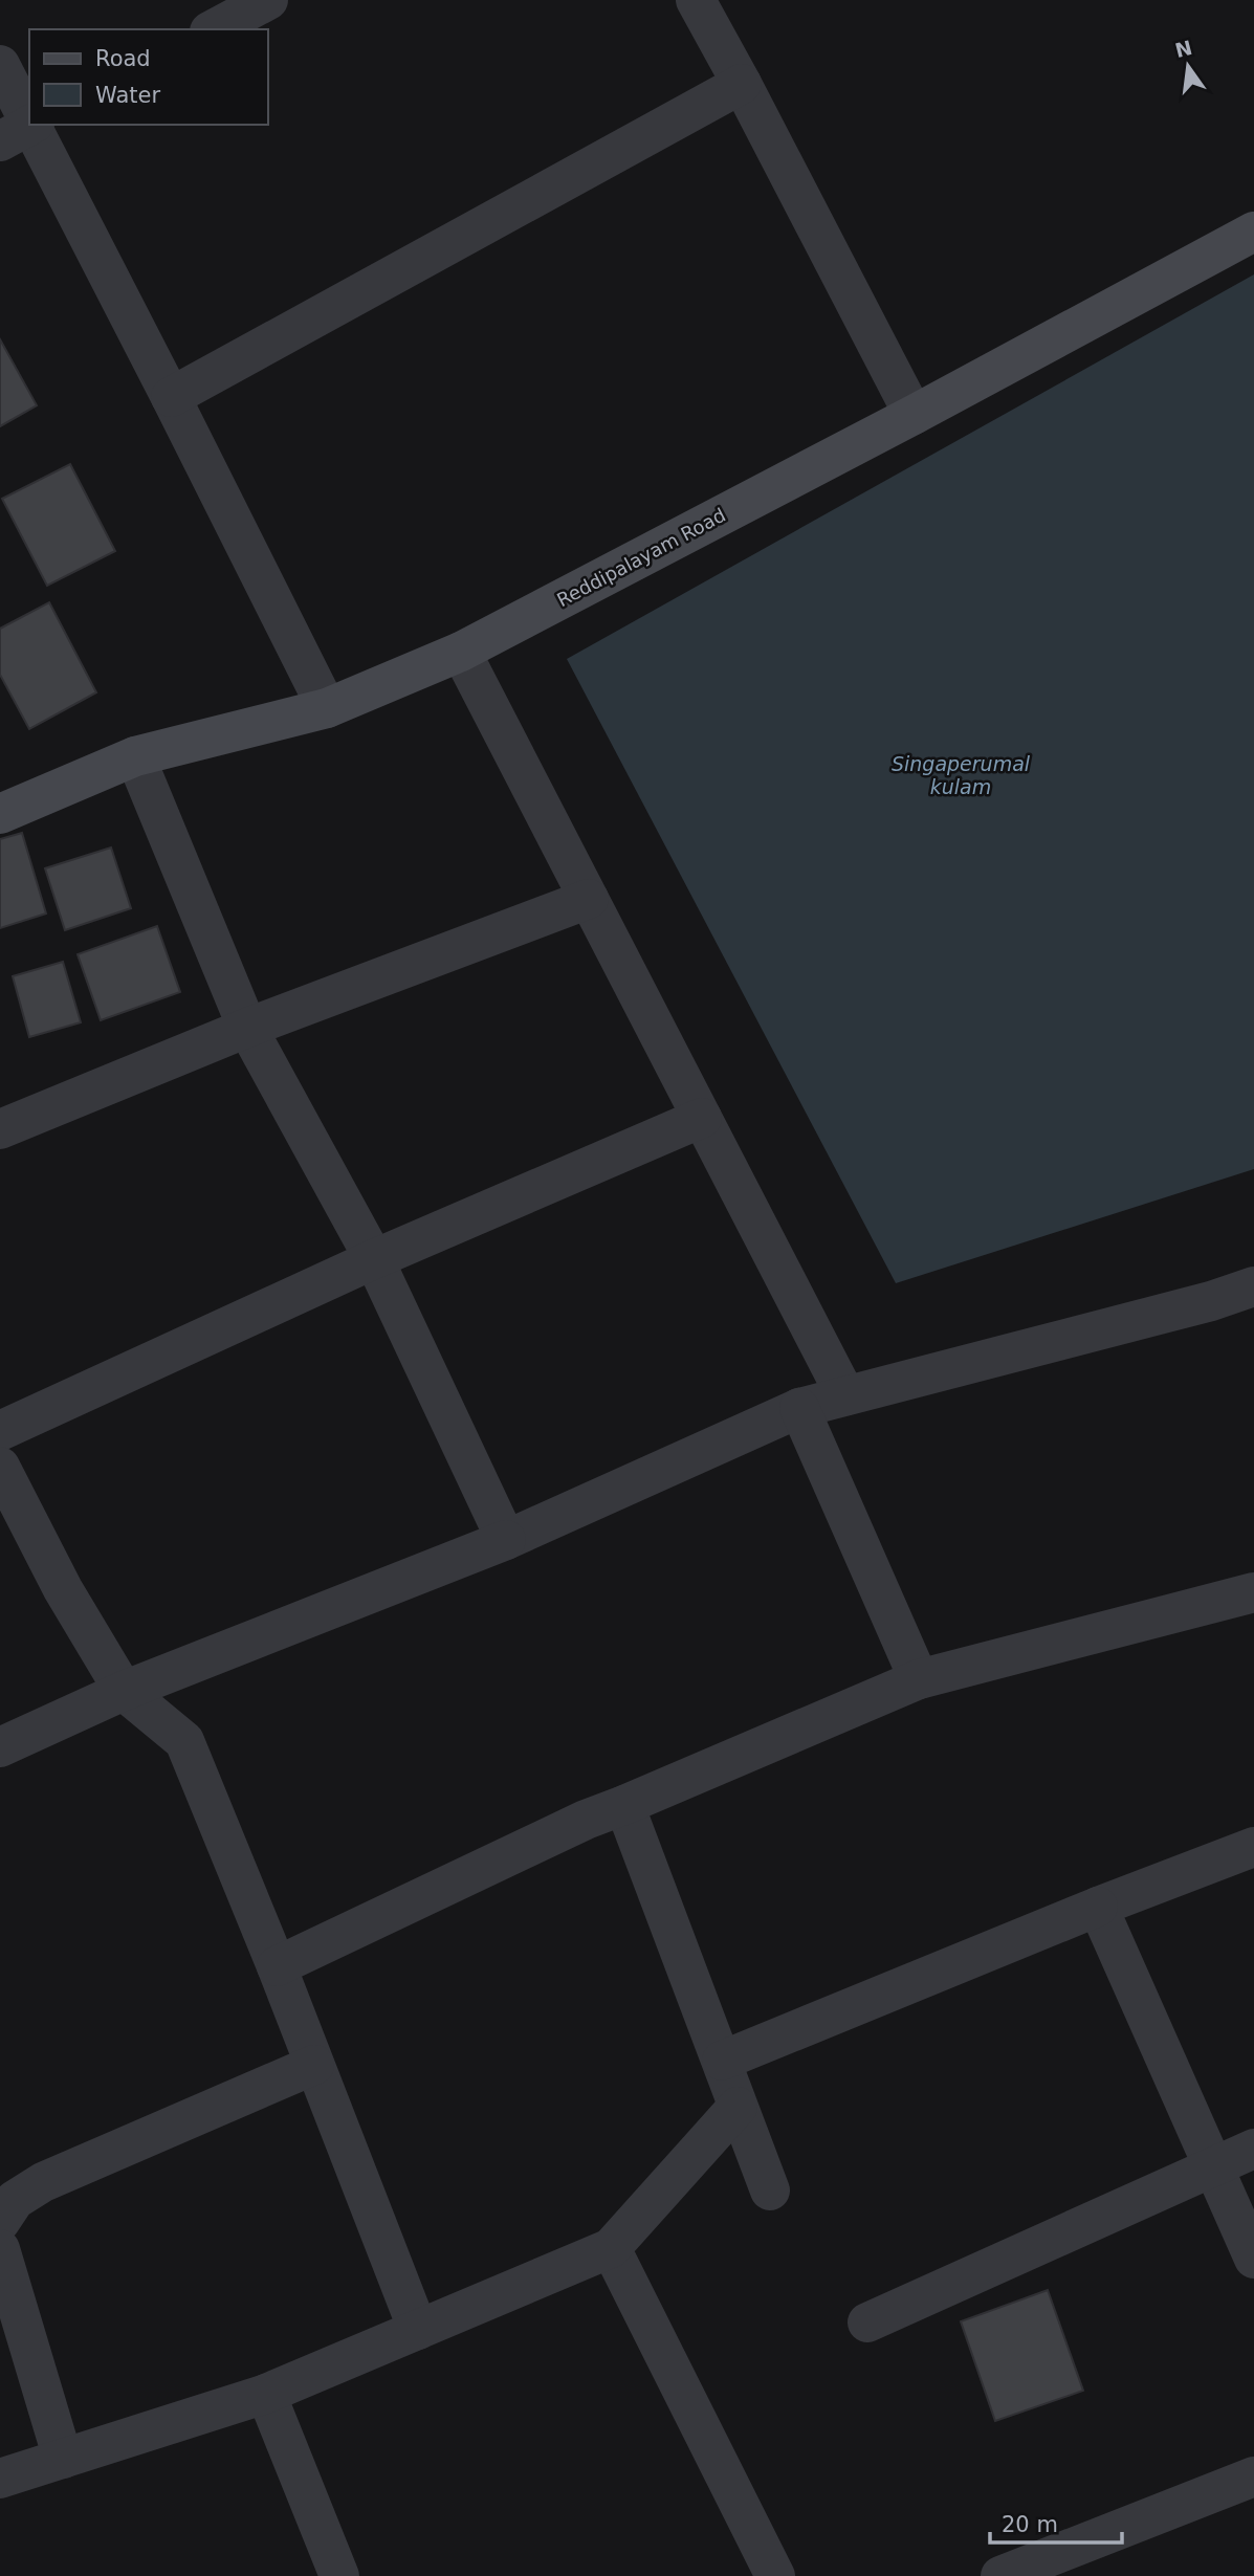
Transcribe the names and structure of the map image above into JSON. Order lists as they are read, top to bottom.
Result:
{
  "streets": {
    "main road": ["Reddipalayam Road"]
  },
  "water": ["Singaperumal kulam"],
  "legend": ["Road", "Water"],
  "scale_bar": "20 m",
  "north": "top"
}
